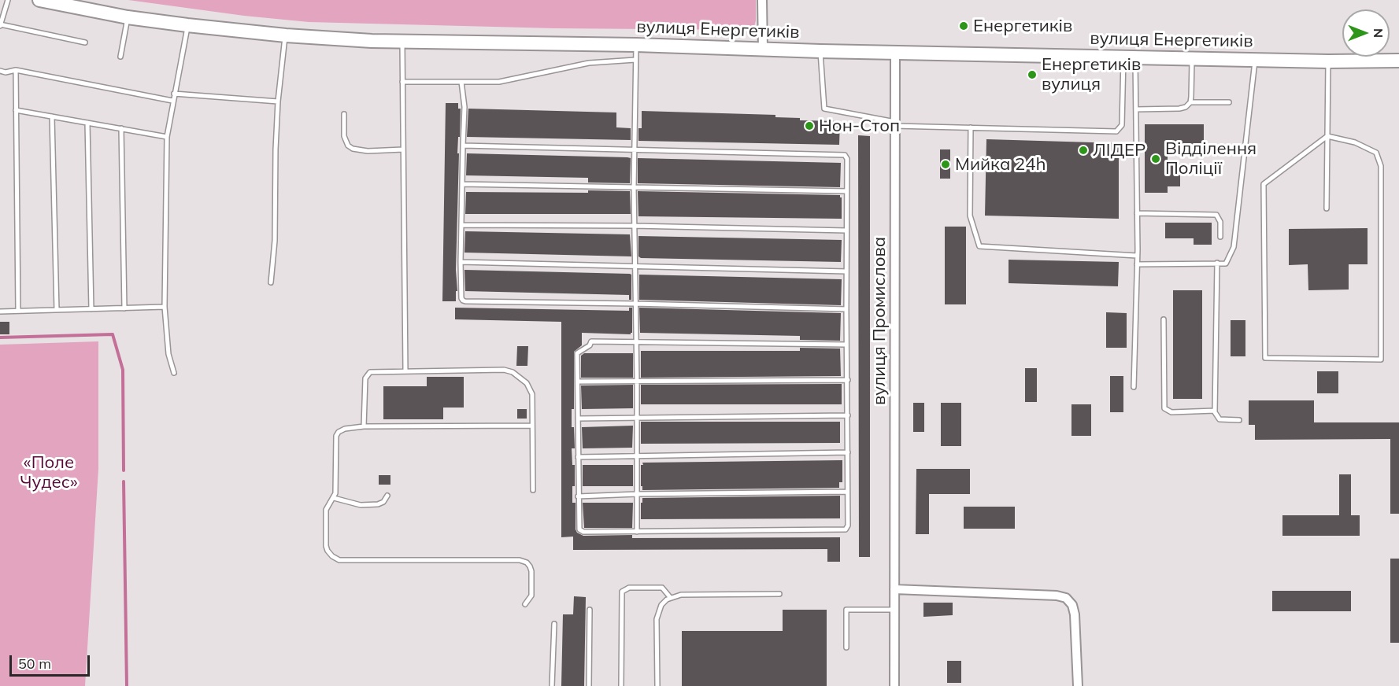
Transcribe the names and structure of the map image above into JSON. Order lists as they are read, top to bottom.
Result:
{
  "streets": {
    "main road": ["вулиця Енергетиків"],
    "street": ["вулиця Промислова"]
  },
  "crossings": [
    ["вулиця Енергетиків", "вулиця Промислова"]
  ],
  "parks": ["«Поле Чудес»"],
  "places": [
    "Енергетиків",
    "Енергетиків вулиця",
    "Нон-Стоп",
    "ЛІДЕР",
    "Відділення Поліції",
    "Мийка 24һ"
  ],
  "scale_bar": "50 m",
  "north": "right"
}
